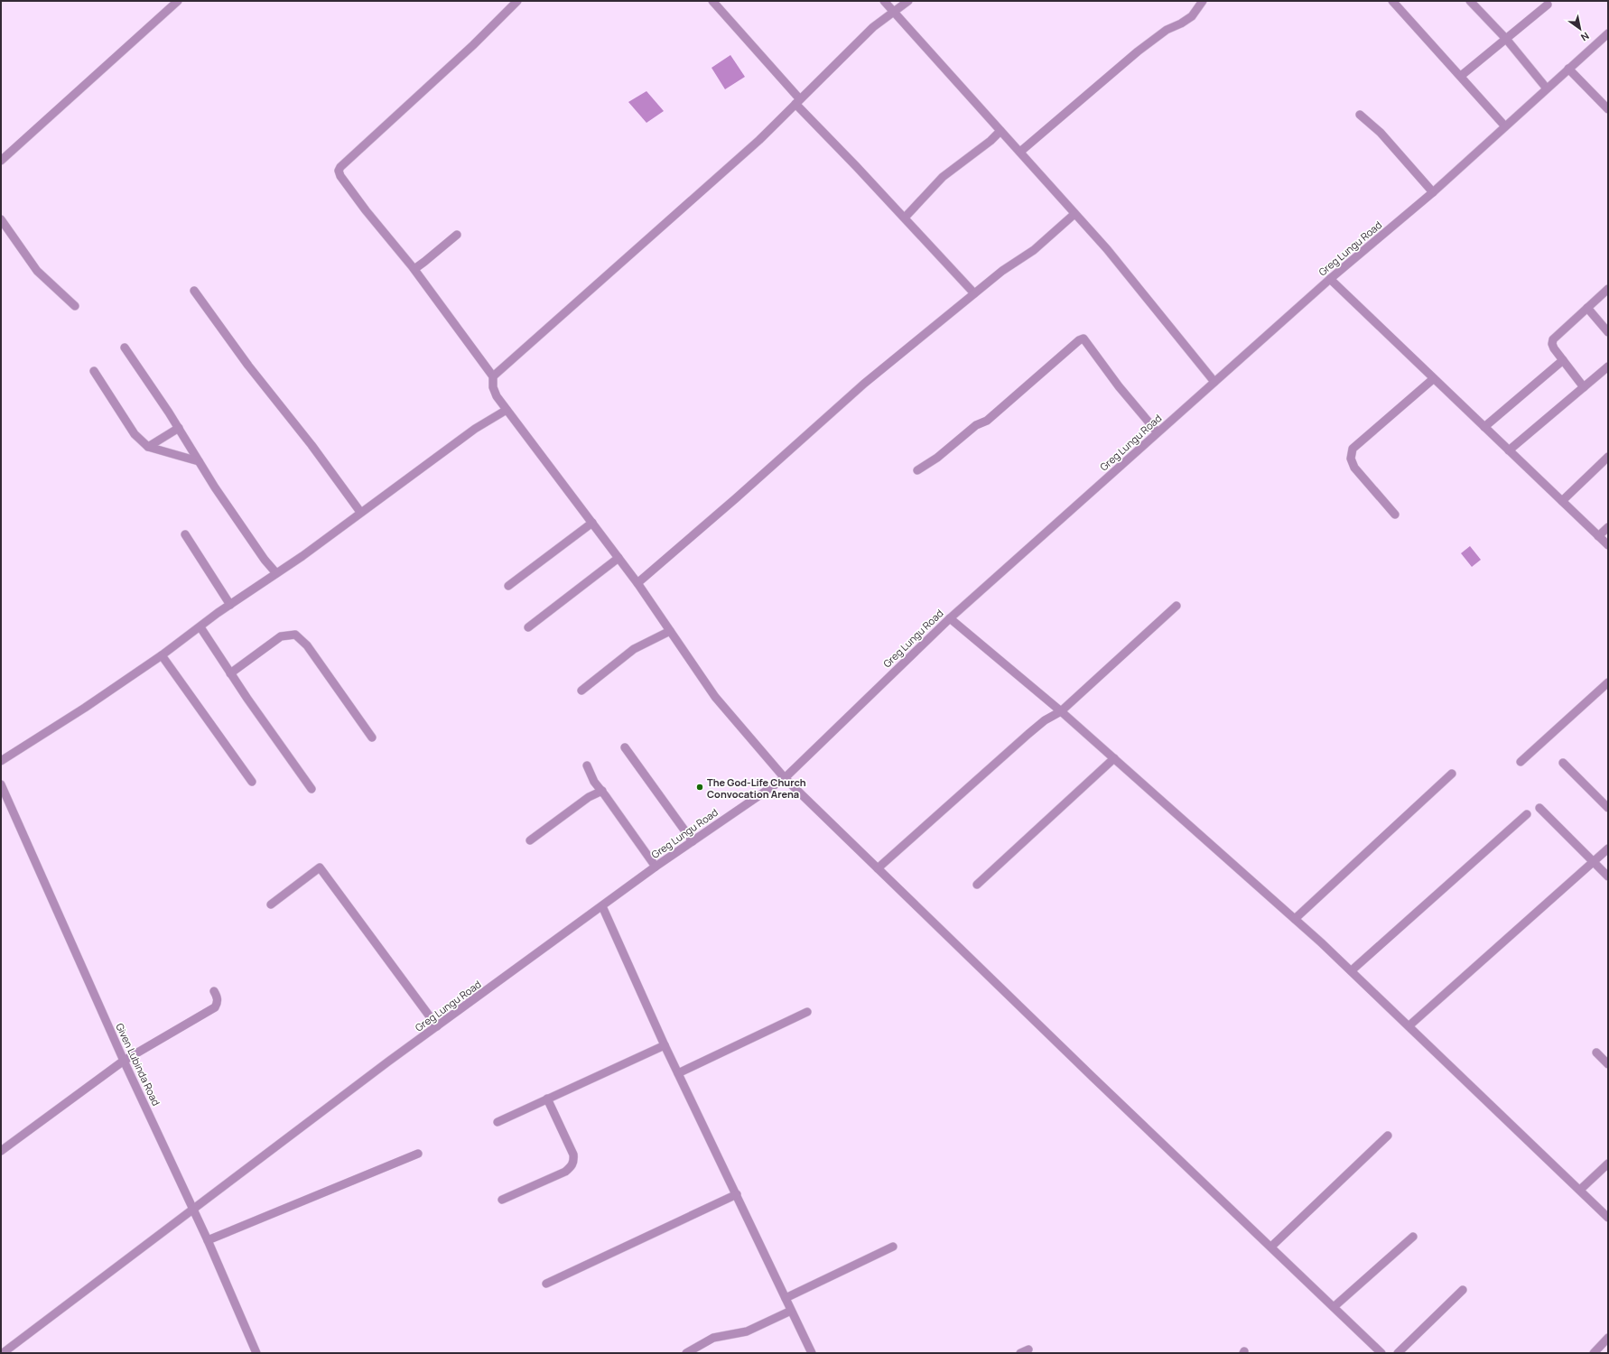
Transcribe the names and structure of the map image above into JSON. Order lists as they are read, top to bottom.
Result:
{
  "streets": {
    "street": ["Greg Lungu Road", "Given Lubinda Road"]
  },
  "crossings": [
    ["Greg Lungu Road", "Given Lubinda Road"]
  ],
  "places": ["The God-Life Church Convocation Arena"],
  "north": "bottom right"
}
